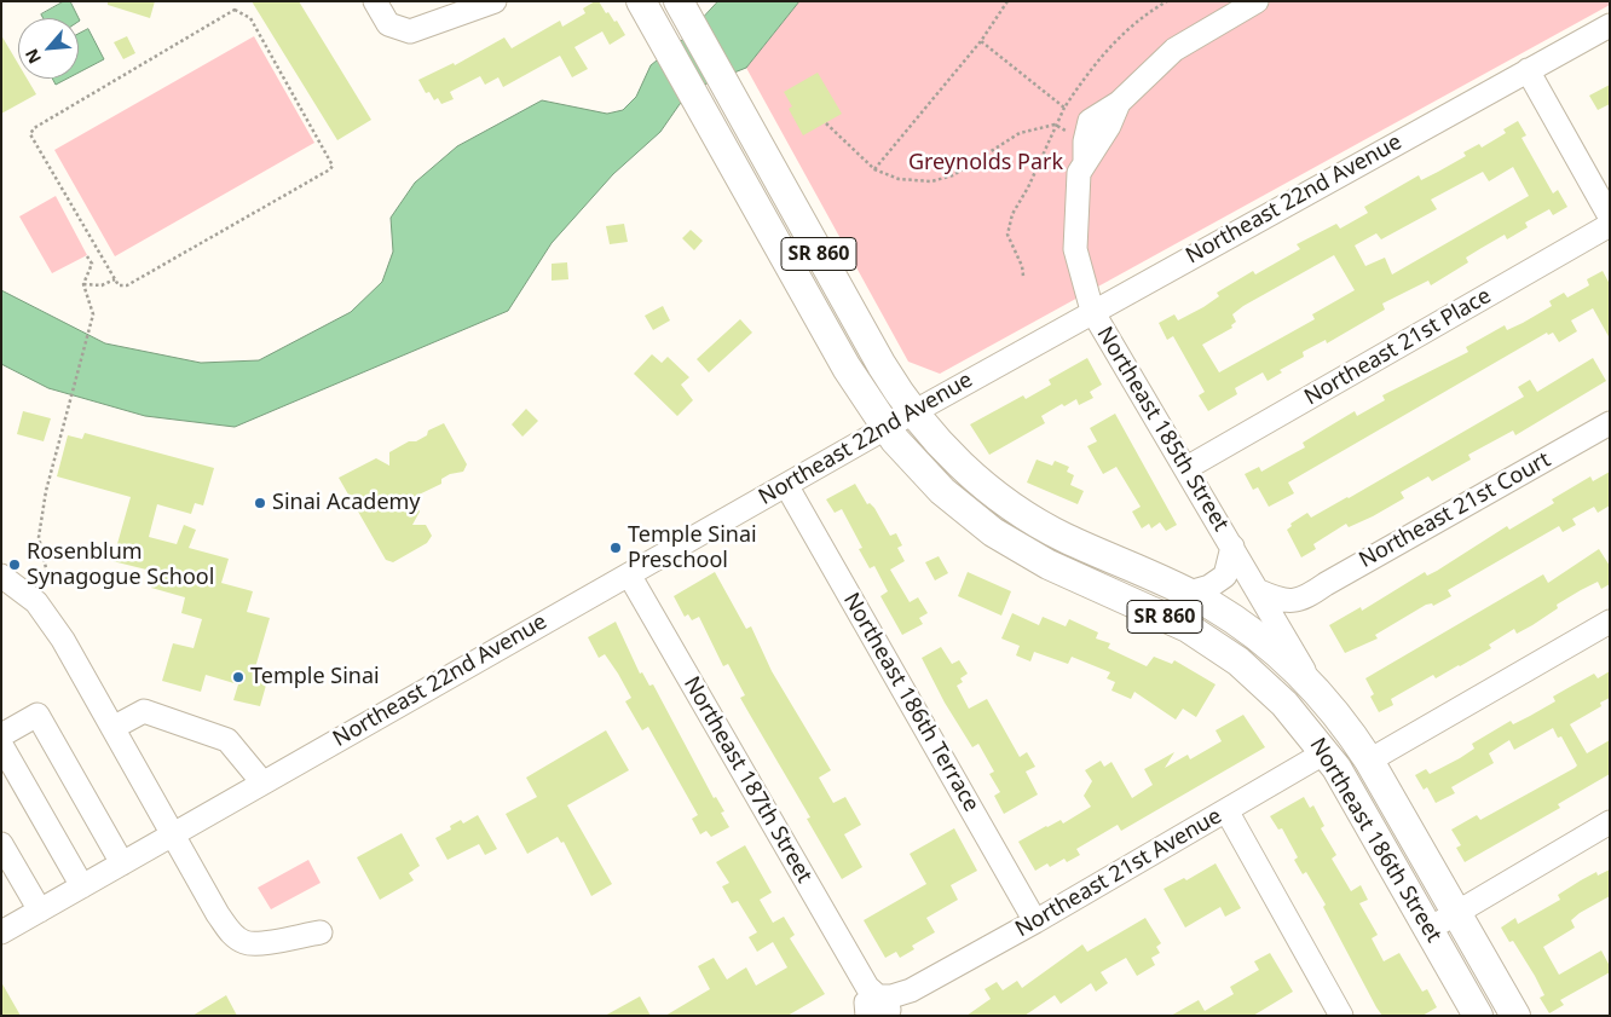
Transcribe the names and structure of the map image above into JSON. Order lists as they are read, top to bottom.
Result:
{
  "streets": {
    "main road": ["SR 860", "Northeast 186th Street"],
    "street": [
      "Northeast 22nd Avenue",
      "Northeast 21st Place",
      "Northeast 185th Street",
      "Northeast 21st Court",
      "Northeast 186th Terrace",
      "Northeast 187th Street",
      "Northeast 21st Avenue"
    ]
  },
  "crossings": [
    ["Northeast 22nd Avenue", "Northeast 185th Street"],
    ["Northeast 22nd Avenue", "Northeast 186th Terrace"],
    ["Northeast 22nd Avenue", "Northeast 187th Street"],
    ["Northeast 22nd Avenue", "Northeast 186th Street"],
    ["Northeast 21st Place", "Northeast 185th Street"],
    ["Northeast 185th Street", "Northeast 186th Street"],
    ["Northeast 186th Terrace", "Northeast 21st Avenue"],
    ["Northeast 187th Street", "Northeast 21st Avenue"],
    ["Northeast 186th Street", "Northeast 21st Avenue"]
  ],
  "parks": ["Greynolds Park"],
  "places": [
    "Sinai Academy",
    "Temple Sinai Preschool",
    "Rosenblum Synagogue School",
    "Temple Sinai"
  ],
  "north": "bottom left"
}
